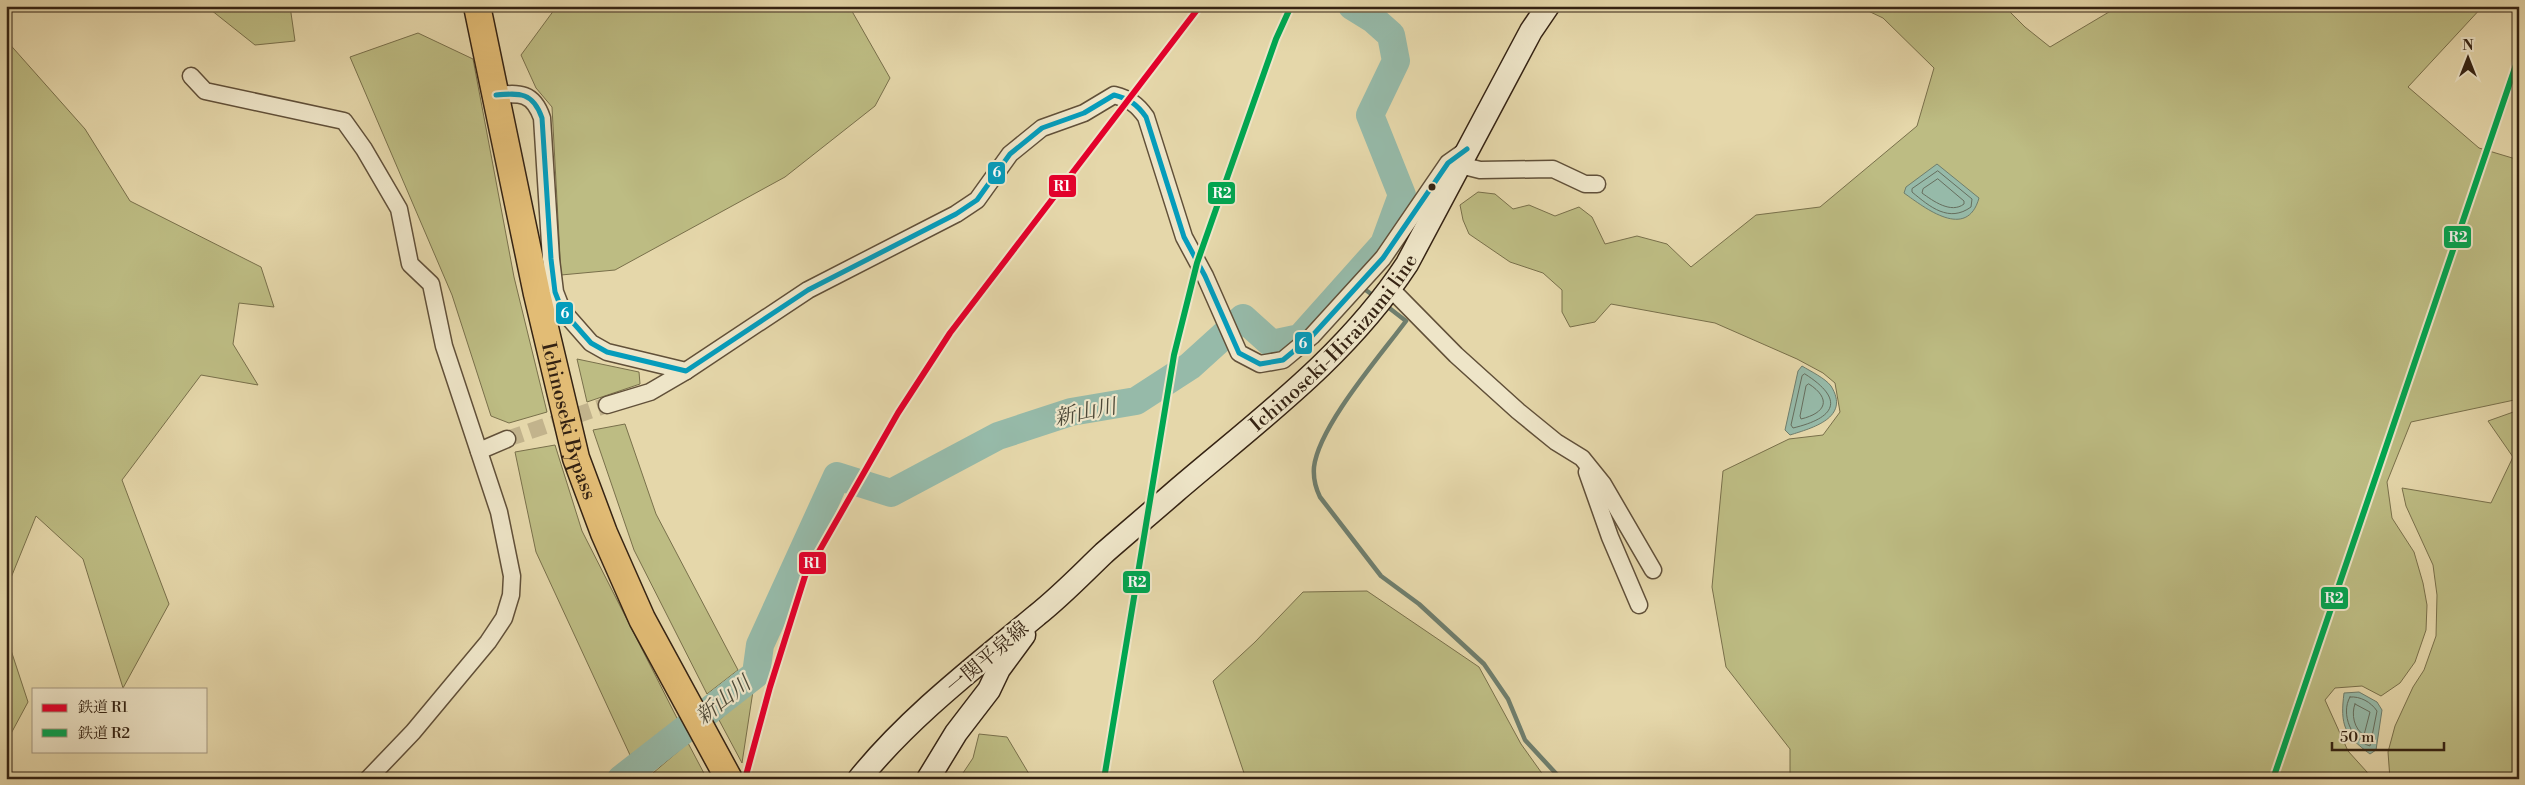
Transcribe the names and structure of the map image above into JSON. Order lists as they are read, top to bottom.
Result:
{
  "streets": {
    "highway": ["Ichinoseki Bypass"],
    "main road": ["Ichinoseki-Hiraizumi line", "一関平泉線"]
  },
  "crossings": [
    ["Ichinoseki-Hiraizumi line", "一関平泉線"]
  ],
  "water": ["新山川"],
  "lines": ["rail line R1", "rail line R2", "transit line 6"],
  "legend": ["鉄道 R1", "鉄道 R2"],
  "scale_bar": "50 m",
  "north": "top"
}
